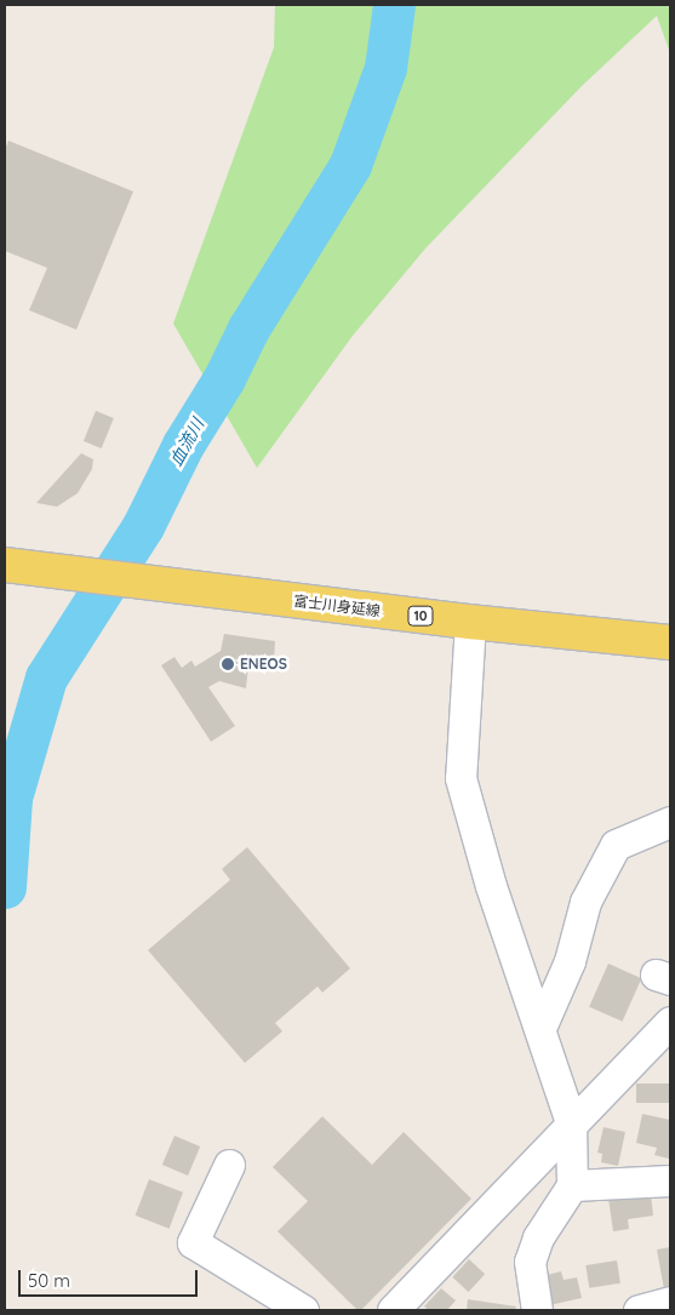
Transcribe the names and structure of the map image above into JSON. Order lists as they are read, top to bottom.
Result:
{
  "streets": {
    "main road": ["富士川身延線", "10"]
  },
  "water": ["血流川"],
  "places": ["ENEOS"],
  "scale_bar": "50 m"
}
